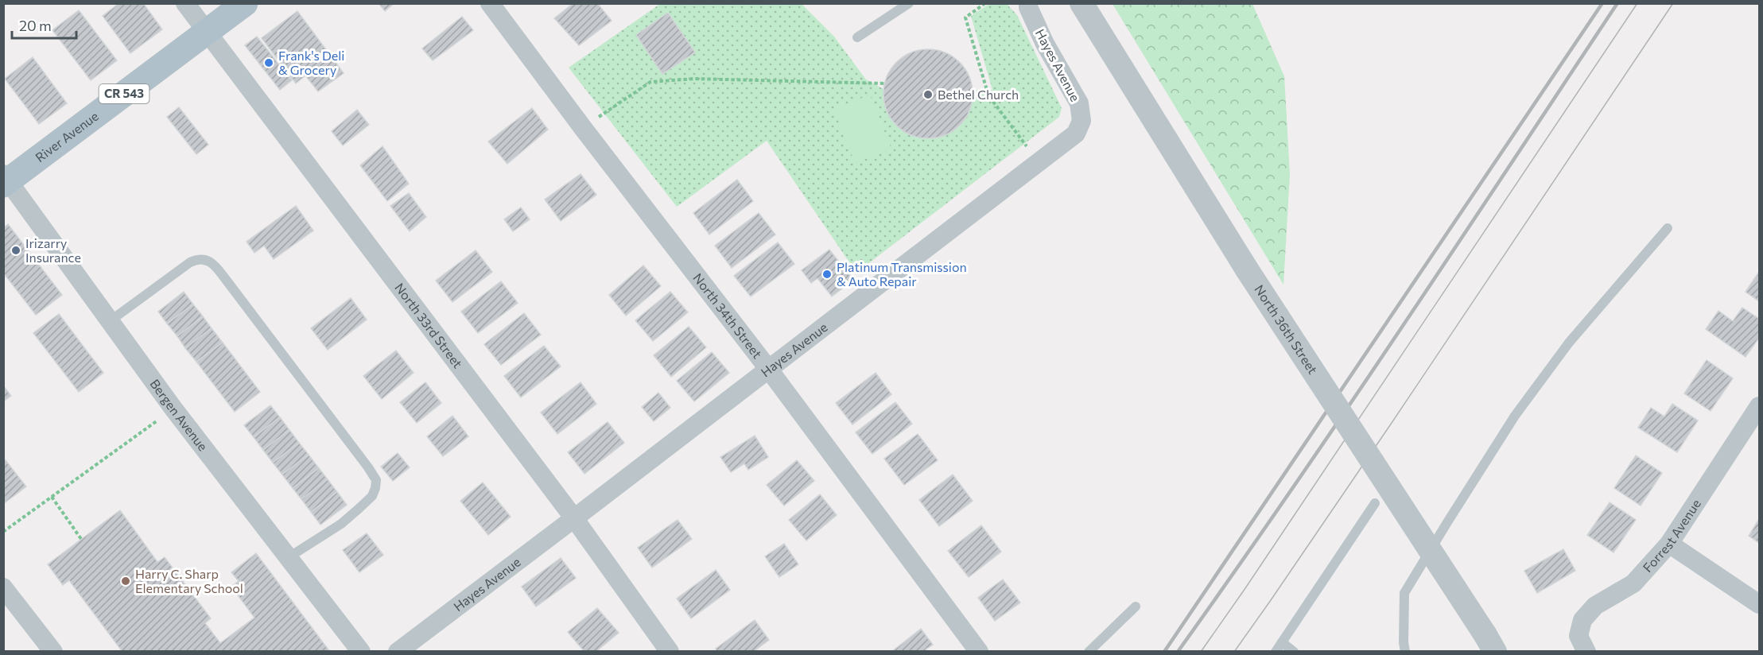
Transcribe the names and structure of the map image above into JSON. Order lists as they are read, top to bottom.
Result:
{
  "streets": {
    "main road": ["CR 543", "River Avenue"],
    "street": [
      "Hayes Avenue",
      "North 34th Street",
      "North 33rd Street",
      "North 36th Street",
      "Bergen Avenue",
      "Forrest Avenue"
    ]
  },
  "crossings": [
    ["Hayes Avenue", "North 34th Street"],
    ["Hayes Avenue", "North 33rd Street"],
    ["River Avenue", "North 33rd Street"],
    ["River Avenue", "Bergen Avenue"]
  ],
  "places": [
    "Frank's Deli & Grocery",
    "Bethel Church",
    "Irizarry Insurance",
    "Platinum Transmission & Auto Repair",
    "Harry C. Sharp Elementary School"
  ],
  "scale_bar": "20 m"
}
